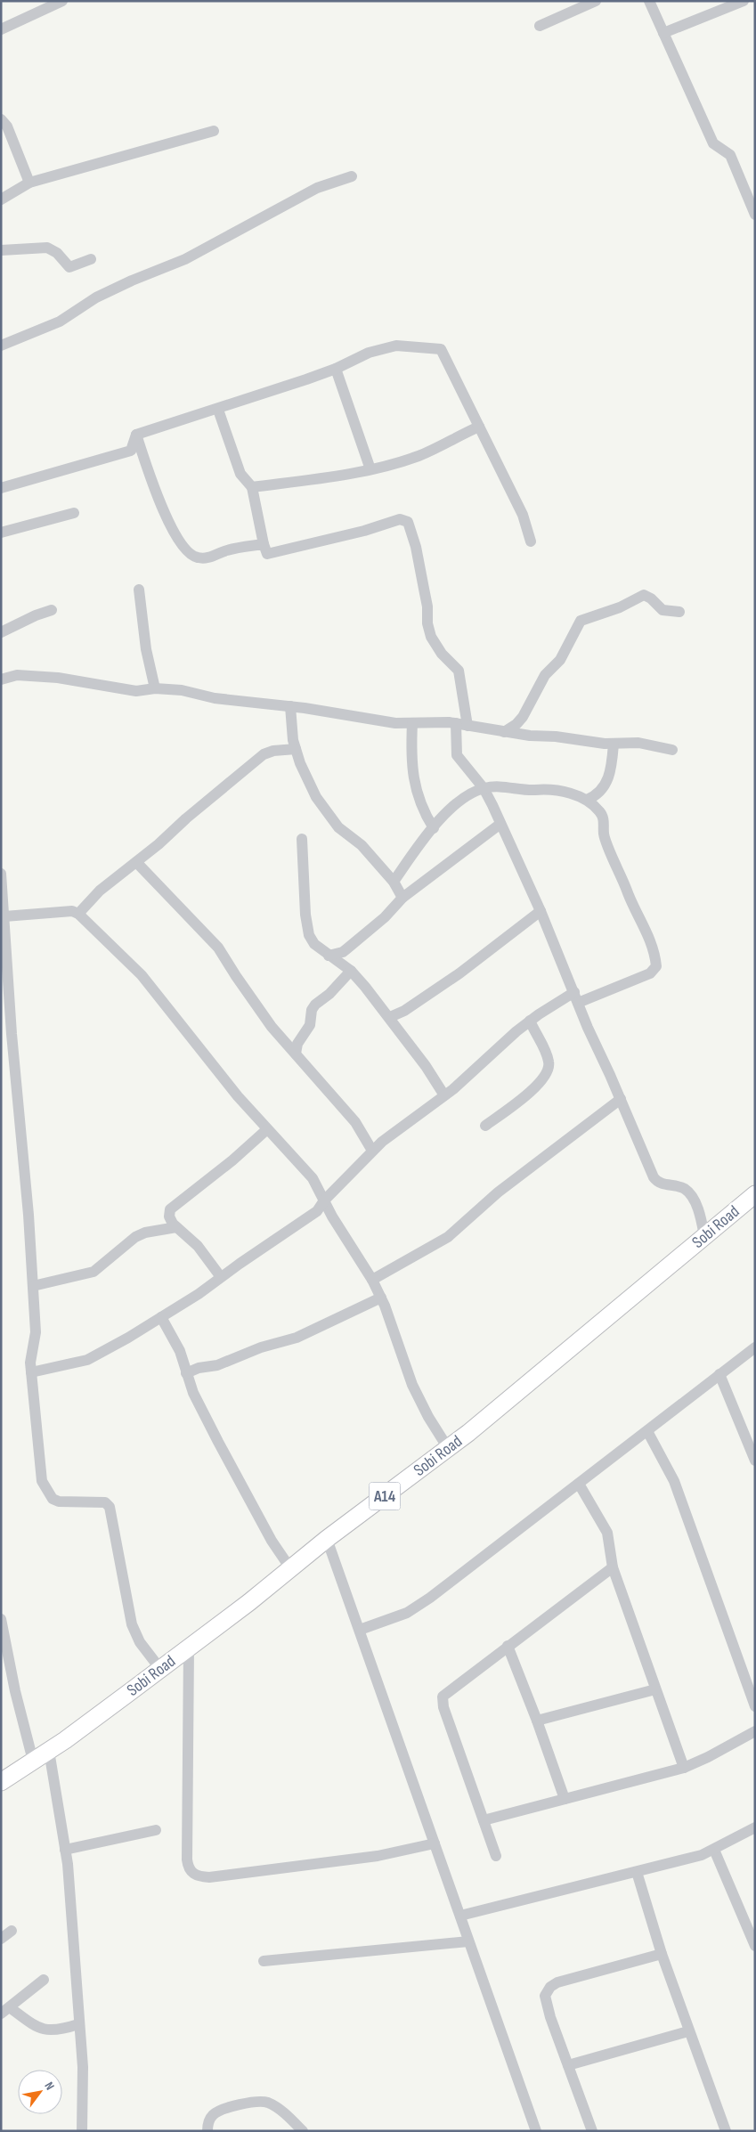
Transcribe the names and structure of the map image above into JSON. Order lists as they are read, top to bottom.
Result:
{
  "streets": {
    "highway": ["Sobi Road", "A14"]
  },
  "north": "top right"
}
